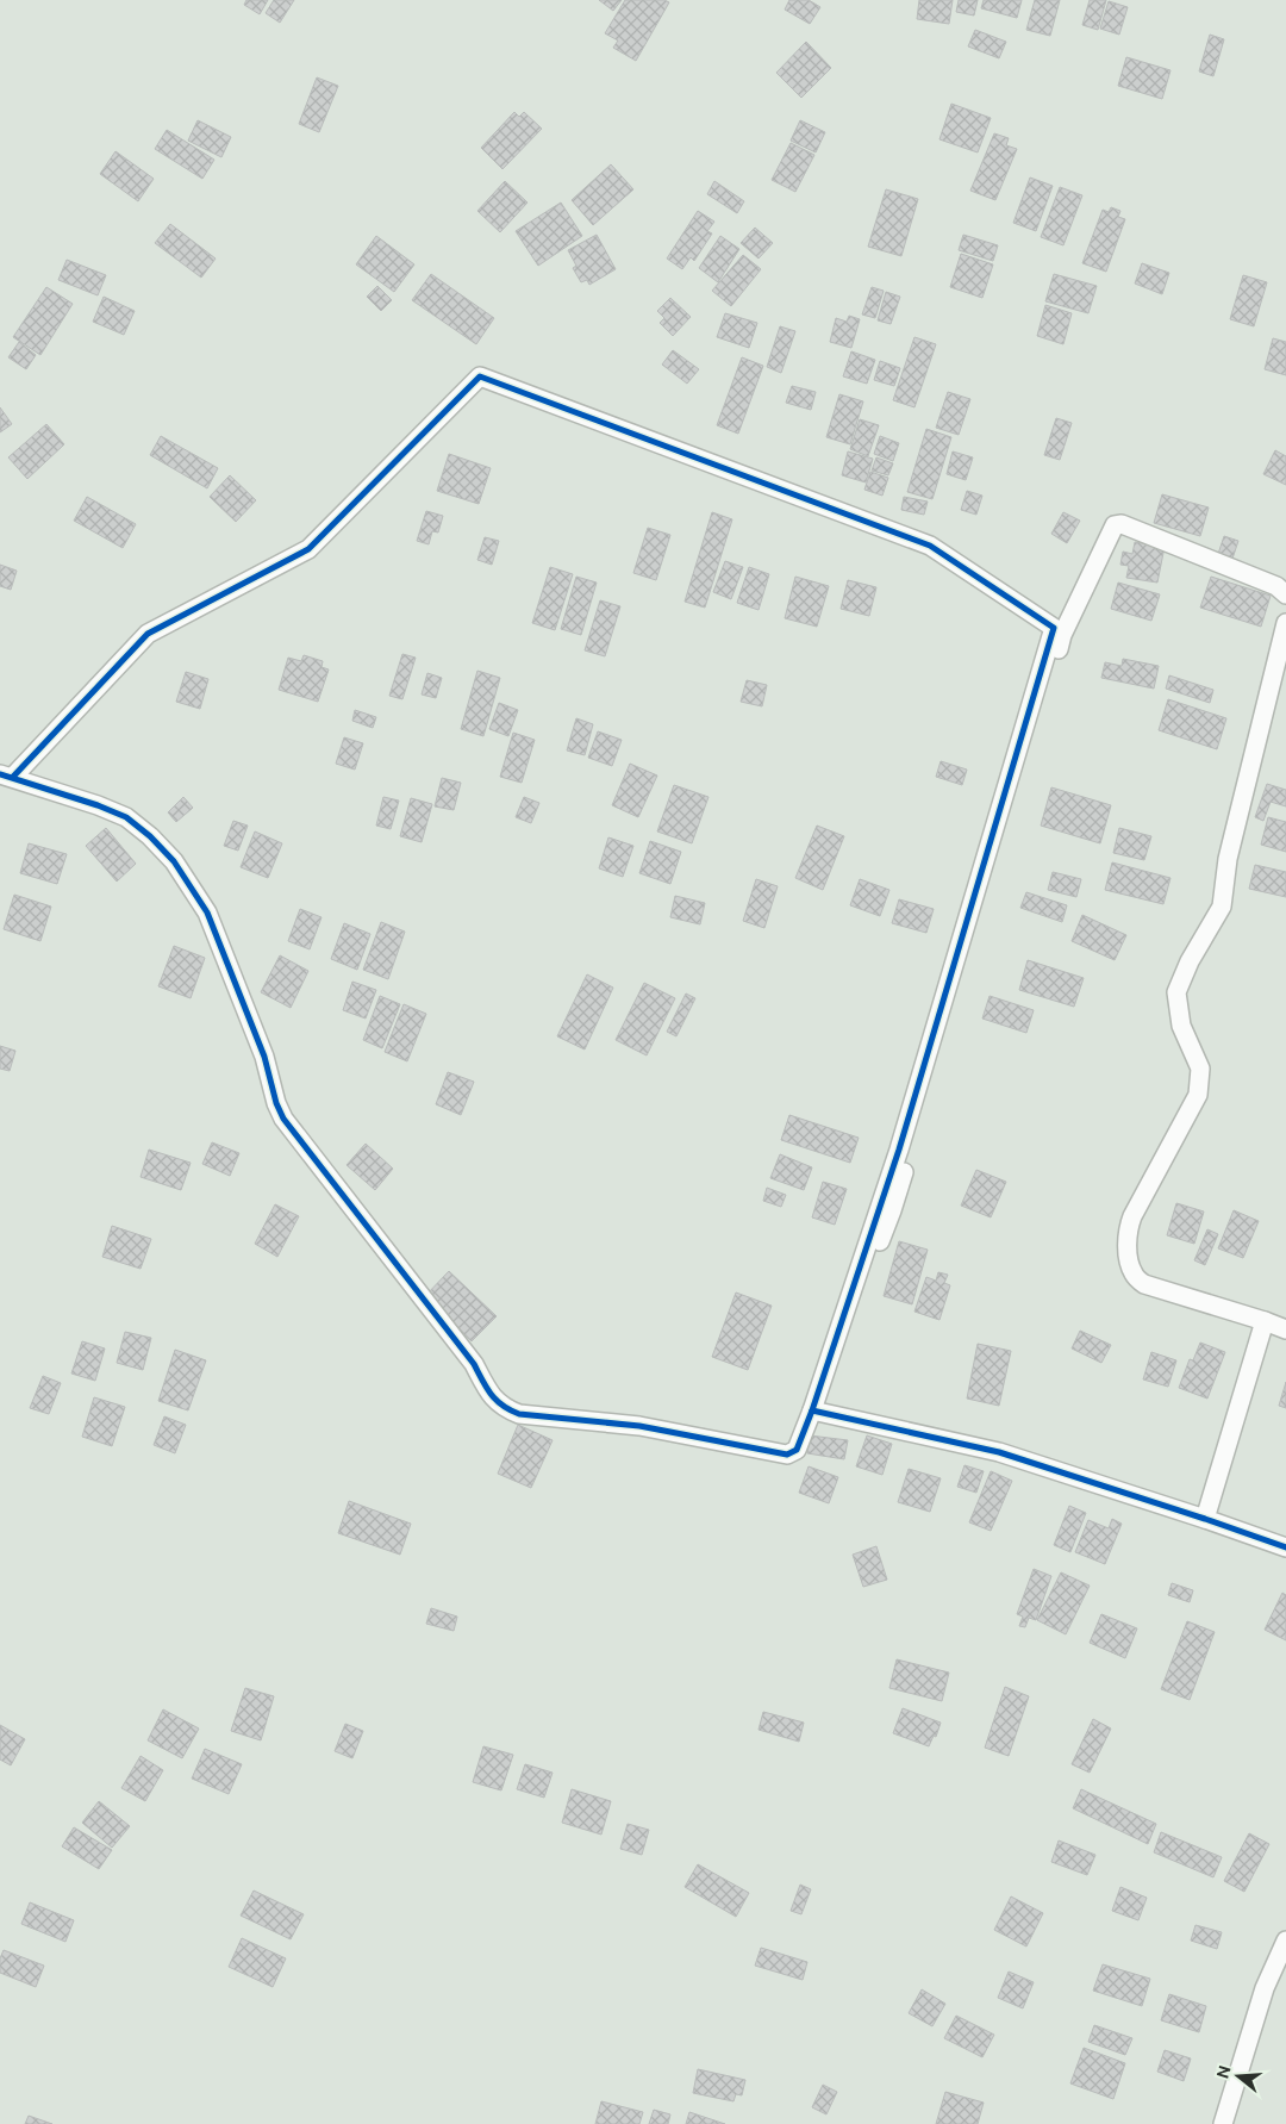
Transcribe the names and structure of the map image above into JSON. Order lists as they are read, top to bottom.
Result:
{
  "north": "left"
}
